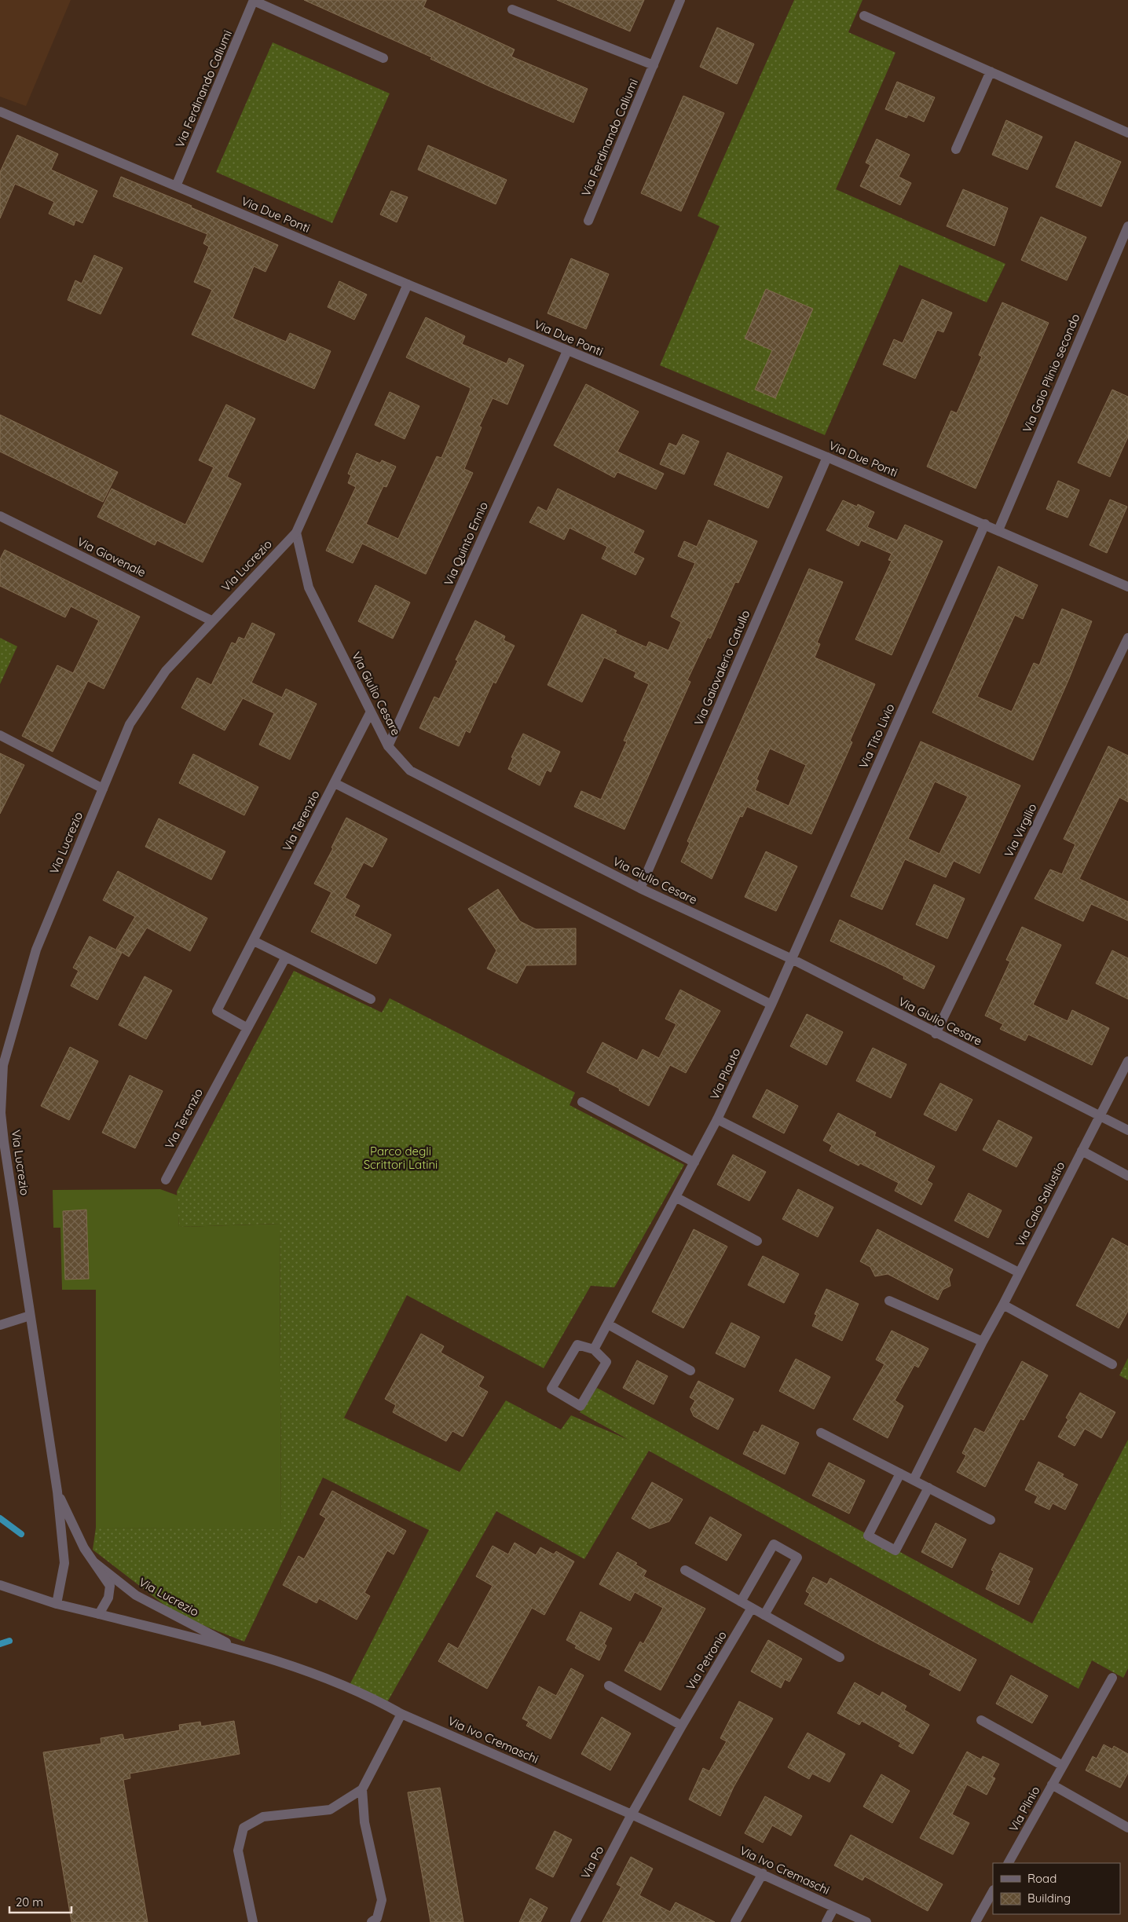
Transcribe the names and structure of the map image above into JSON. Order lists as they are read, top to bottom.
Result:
{
  "streets": {
    "street": [
      "Via Ferdinando Caliumi",
      "Via Due Ponti",
      "Via Gaio Plinio secondo",
      "Via Quinto Ennio",
      "Via Giovenale",
      "Via Lucrezio",
      "Via Gaiovalerio Catullo",
      "Via Giulio Cesare",
      "Via Tito Livio",
      "Via Terenzio",
      "Via Virgilio",
      "Via Plauto",
      "Via Caio Sallustio",
      "Via Petronio",
      "Via Ivo Cremaschi",
      "Via Plinio",
      "Via Po"
    ]
  },
  "crossings": [
    ["Via Ferdinando Caliumi", "Via Due Ponti"],
    ["Via Due Ponti", "Via Gaio Plinio secondo"],
    ["Via Due Ponti", "Via Quinto Ennio"],
    ["Via Due Ponti", "Via Lucrezio"],
    ["Via Due Ponti", "Via Gaiovalerio Catullo"],
    ["Via Due Ponti", "Via Tito Livio"],
    ["Via Quinto Ennio", "Via Giulio Cesare"],
    ["Via Giovenale", "Via Lucrezio"],
    ["Via Lucrezio", "Via Giulio Cesare"],
    ["Via Lucrezio", "Via Ivo Cremaschi"],
    ["Via Gaiovalerio Catullo", "Via Giulio Cesare"],
    ["Via Giulio Cesare", "Via Tito Livio"],
    ["Via Giulio Cesare", "Via Terenzio"],
    ["Via Giulio Cesare", "Via Virgilio"],
    ["Via Giulio Cesare", "Via Plauto"],
    ["Via Giulio Cesare", "Via Caio Sallustio"],
    ["Via Tito Livio", "Via Plauto"],
    ["Via Petronio", "Via Ivo Cremaschi"],
    ["Via Petronio", "Via Po"],
    ["Via Ivo Cremaschi", "Via Po"]
  ],
  "parks": ["Parco degli Scrittori Latini"],
  "legend": ["Road", "Building"],
  "scale_bar": "20 m"
}
